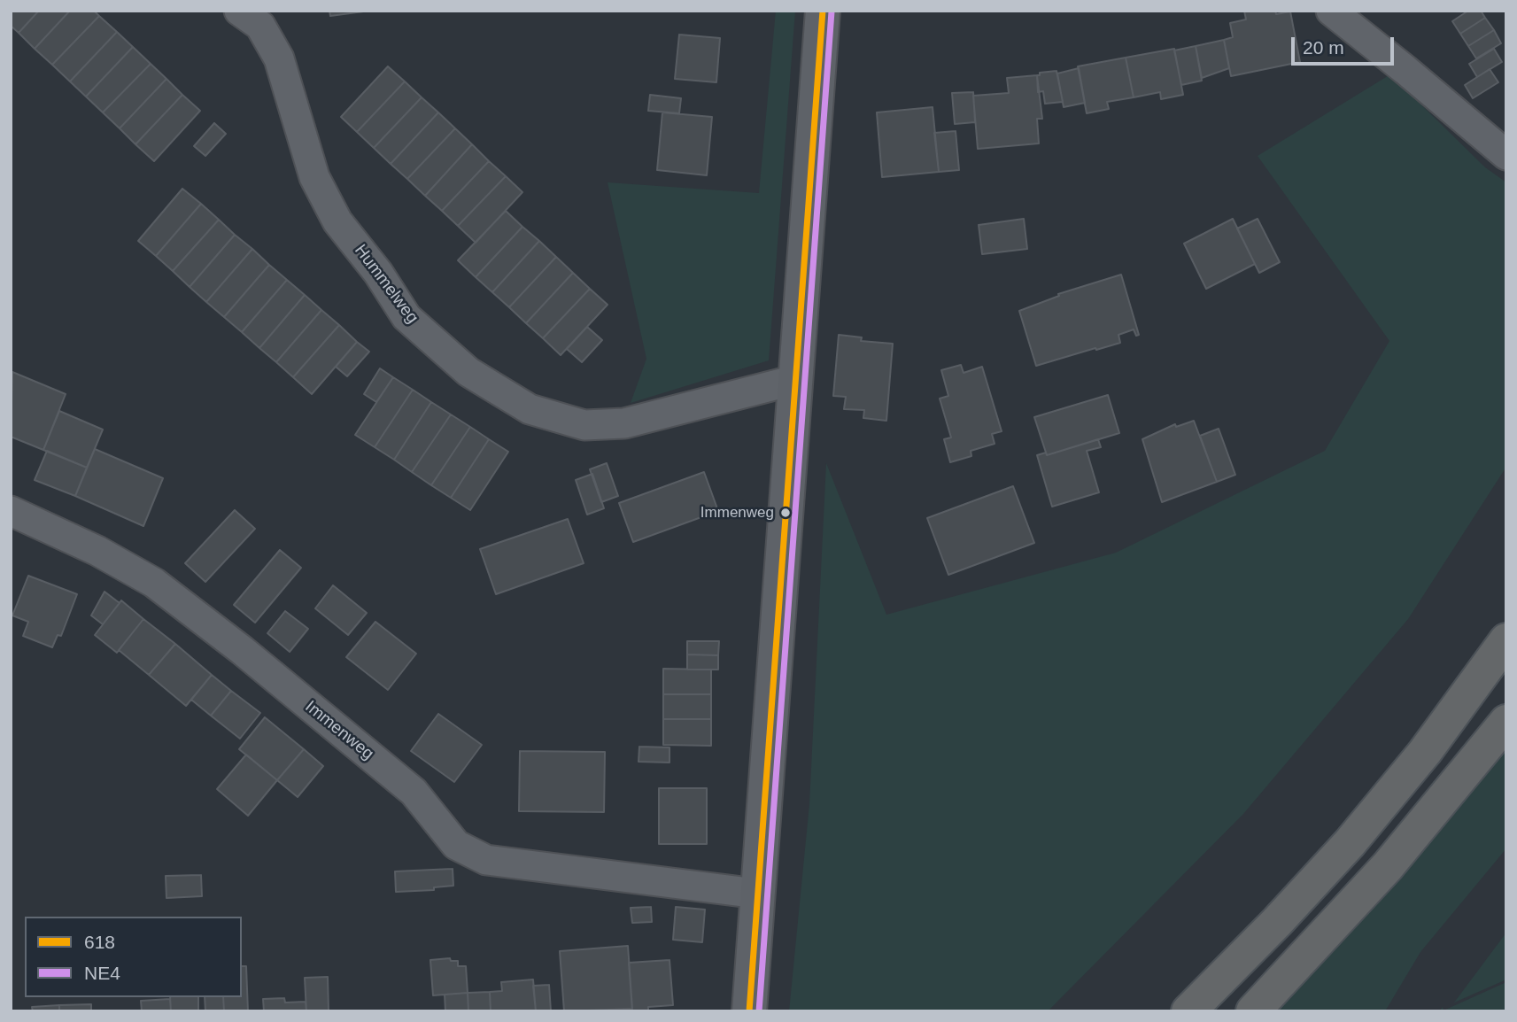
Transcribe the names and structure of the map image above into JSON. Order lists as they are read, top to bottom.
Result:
{
  "streets": {
    "street": ["Hummelweg", "Immenweg"]
  },
  "places": ["Immenweg"],
  "lines": ["transit line 618", "transit line NE4"],
  "legend": ["618", "NE4"],
  "scale_bar": "20 m"
}
